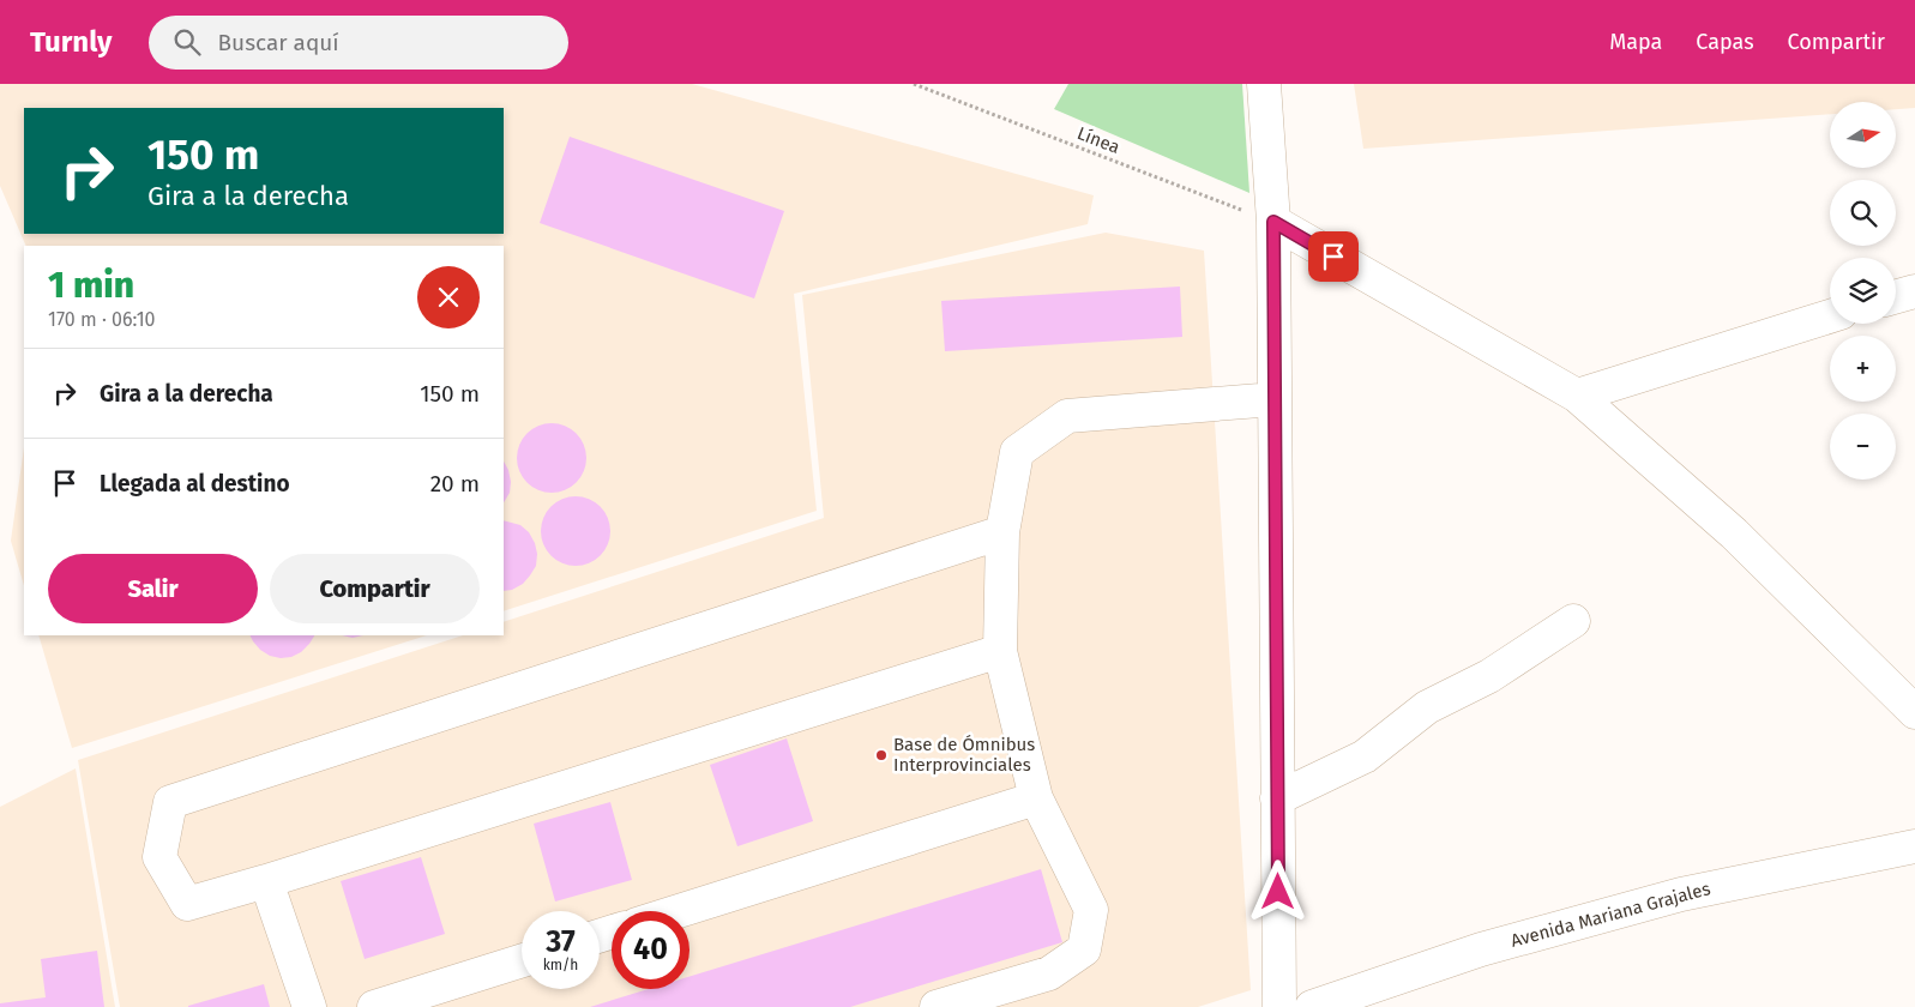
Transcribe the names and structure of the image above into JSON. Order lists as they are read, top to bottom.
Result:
{
  "streets": {
    "street": ["Avenida Mariana Grajales"],
    "path": ["Línea"]
  },
  "places": ["Base de Ómnibus Interprovinciales"],
  "north": "right",
  "page": {
    "header": "Turnly",
    "search": "Buscar aquí",
    "nav": ["Mapa", "Capas", "Compartir"],
    "map_buttons": ["+", "−"],
    "turn": ["150 m", "Gira a la derecha"],
    "heading": ["1 min", "170 m · 06:10"],
    "list": [
      {
        "name": "Gira a la derecha",
        "value": "150 m"
      },
      {
        "name": "Llegada al destino",
        "value": "20 m"
      }
    ],
    "buttons": ["Salir", "Compartir"],
    "speed": "37 km/h",
    "limit": "40"
  }
}
